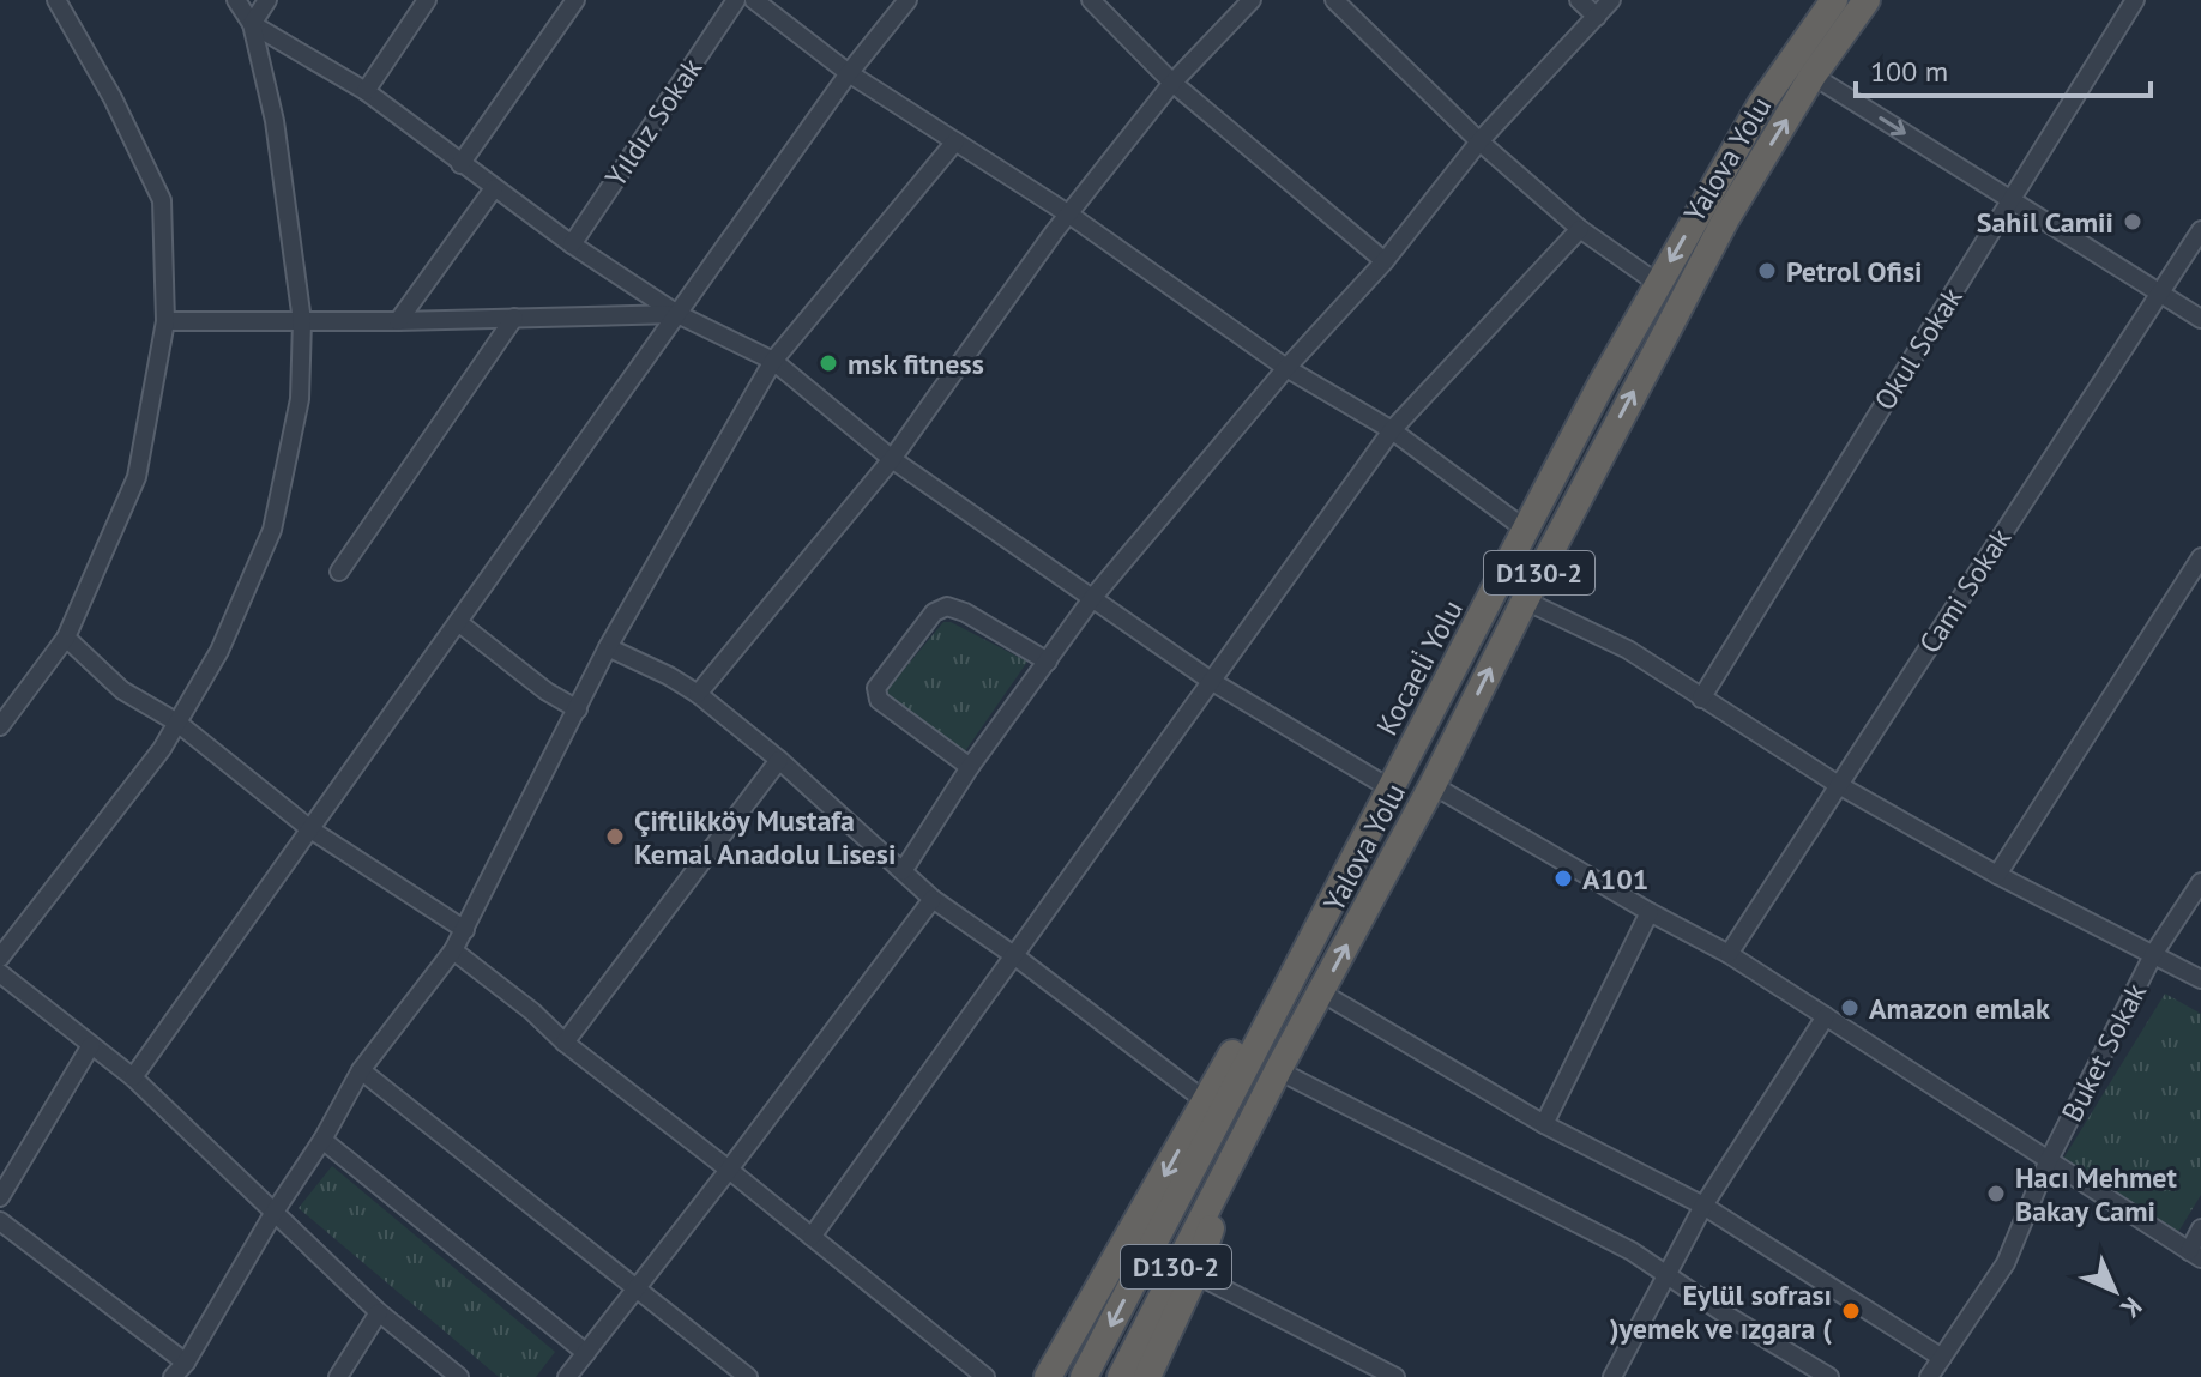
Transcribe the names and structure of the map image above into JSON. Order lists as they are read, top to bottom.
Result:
{
  "streets": {
    "highway": ["Yalova Yolu", "D130-2", "Kocaeli̇ Yolu"],
    "street": [
      "Yıldız Sokak",
      "Okul Sokak",
      "Cami Sokak",
      "Buket Sokak"
    ]
  },
  "one_way": ["Yalova Yolu"],
  "places": [
    "Sahil Camii",
    "Petrol Ofisi",
    "msk fitness",
    "Çiftlikköy Mustafa Kemal Anadolu Lisesi",
    "A101",
    "Amazon emlak",
    "Hacı Mehmet Bakay Cami",
    "Eylül sofrası )yemek ve ızgara ("
  ],
  "scale_bar": "100 m",
  "north": "bottom right"
}
